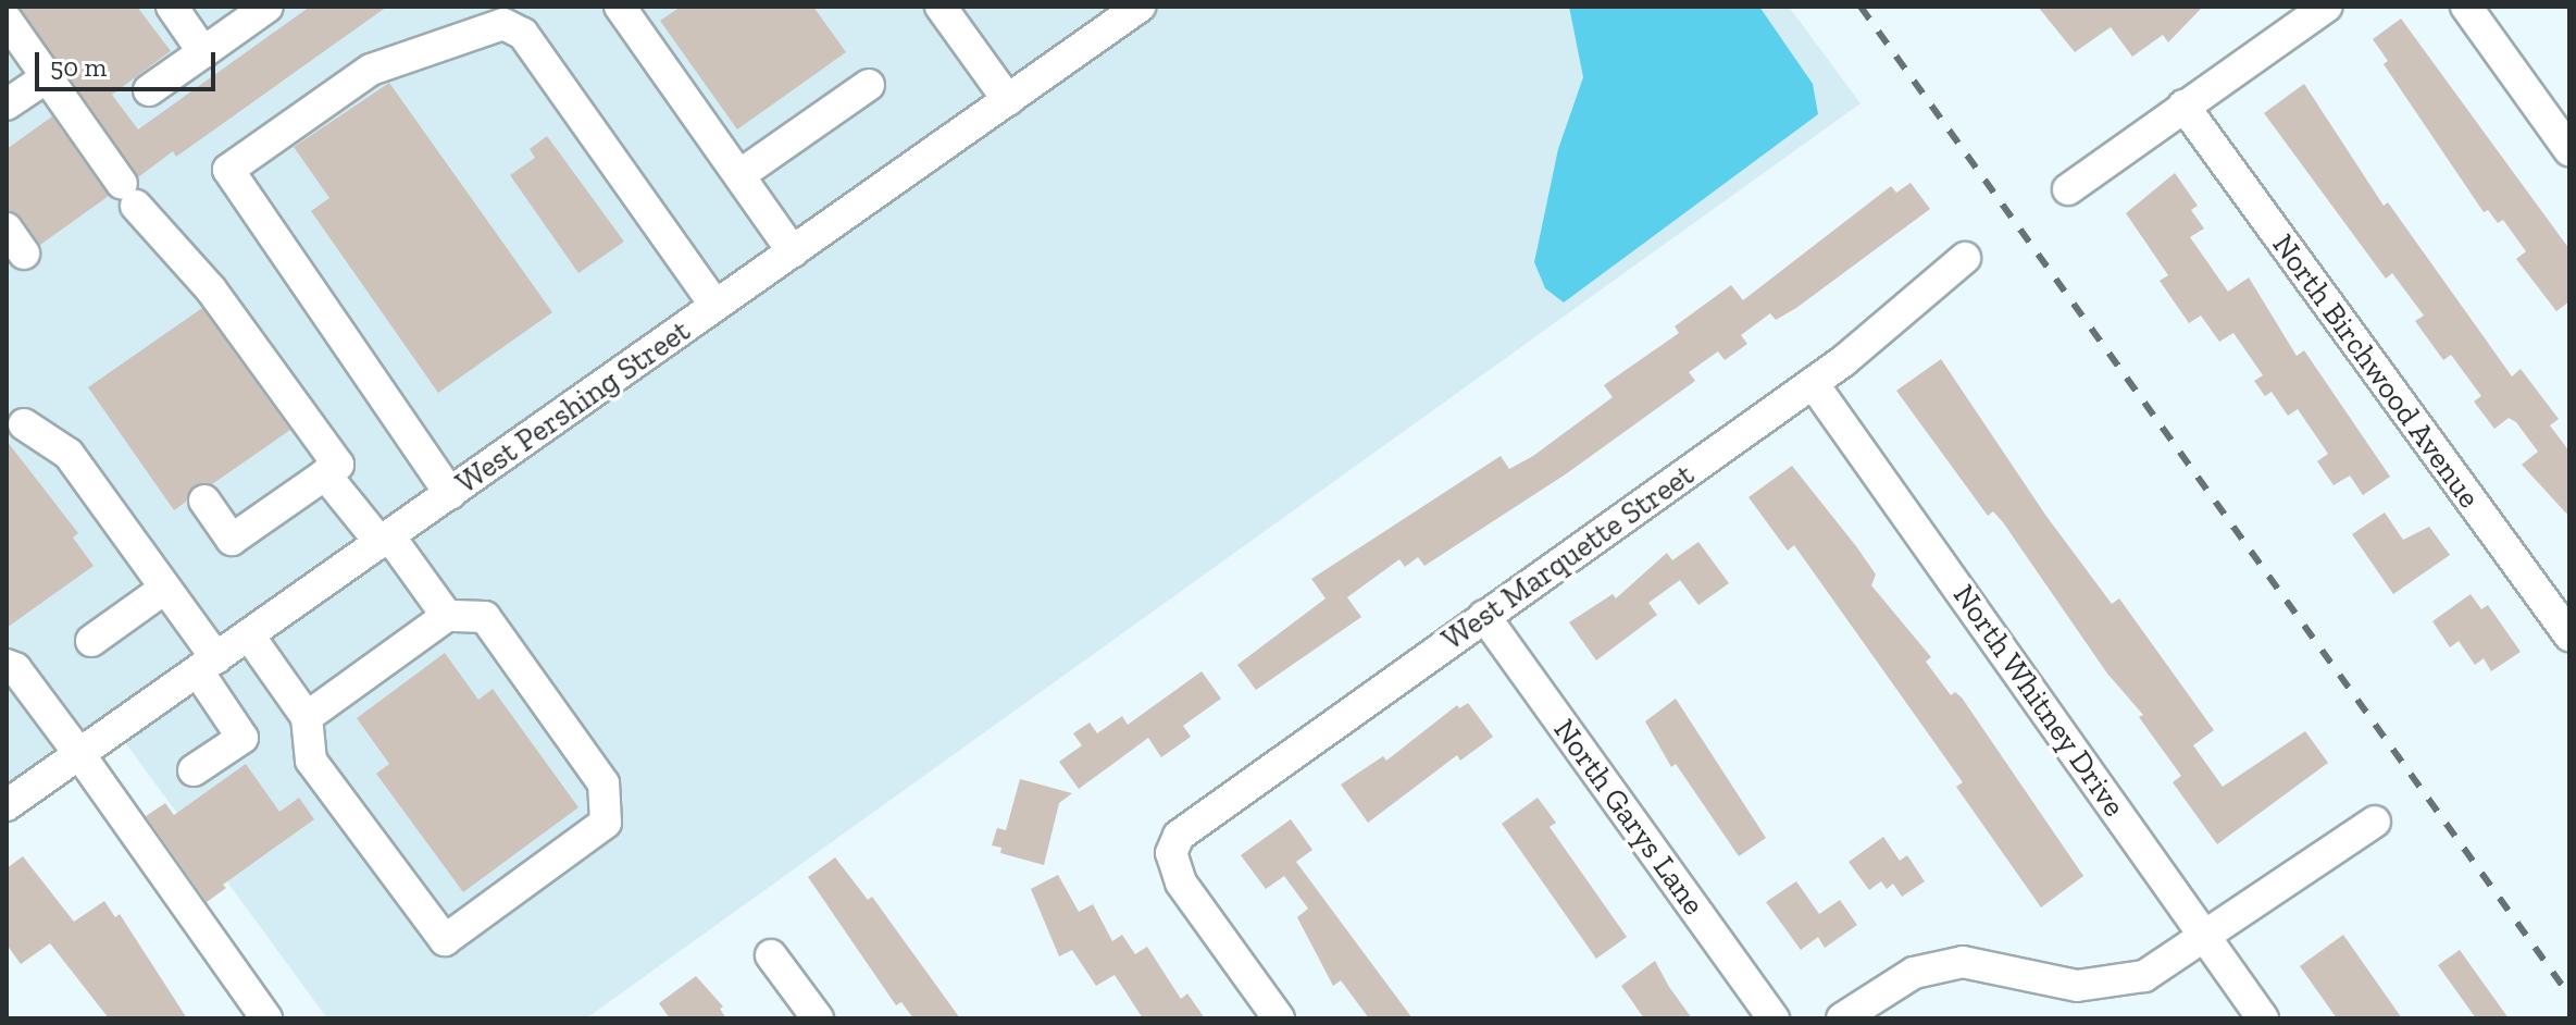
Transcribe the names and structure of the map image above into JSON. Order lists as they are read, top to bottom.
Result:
{
  "streets": {
    "street": [
      "North Birchwood Avenue",
      "West Pershing Street",
      "West Marquette Street",
      "North Whitney Drive",
      "North Garys Lane"
    ]
  },
  "crossings": [
    ["West Marquette Street", "North Whitney Drive"],
    ["West Marquette Street", "North Garys Lane"]
  ],
  "scale_bar": "50 m"
}
